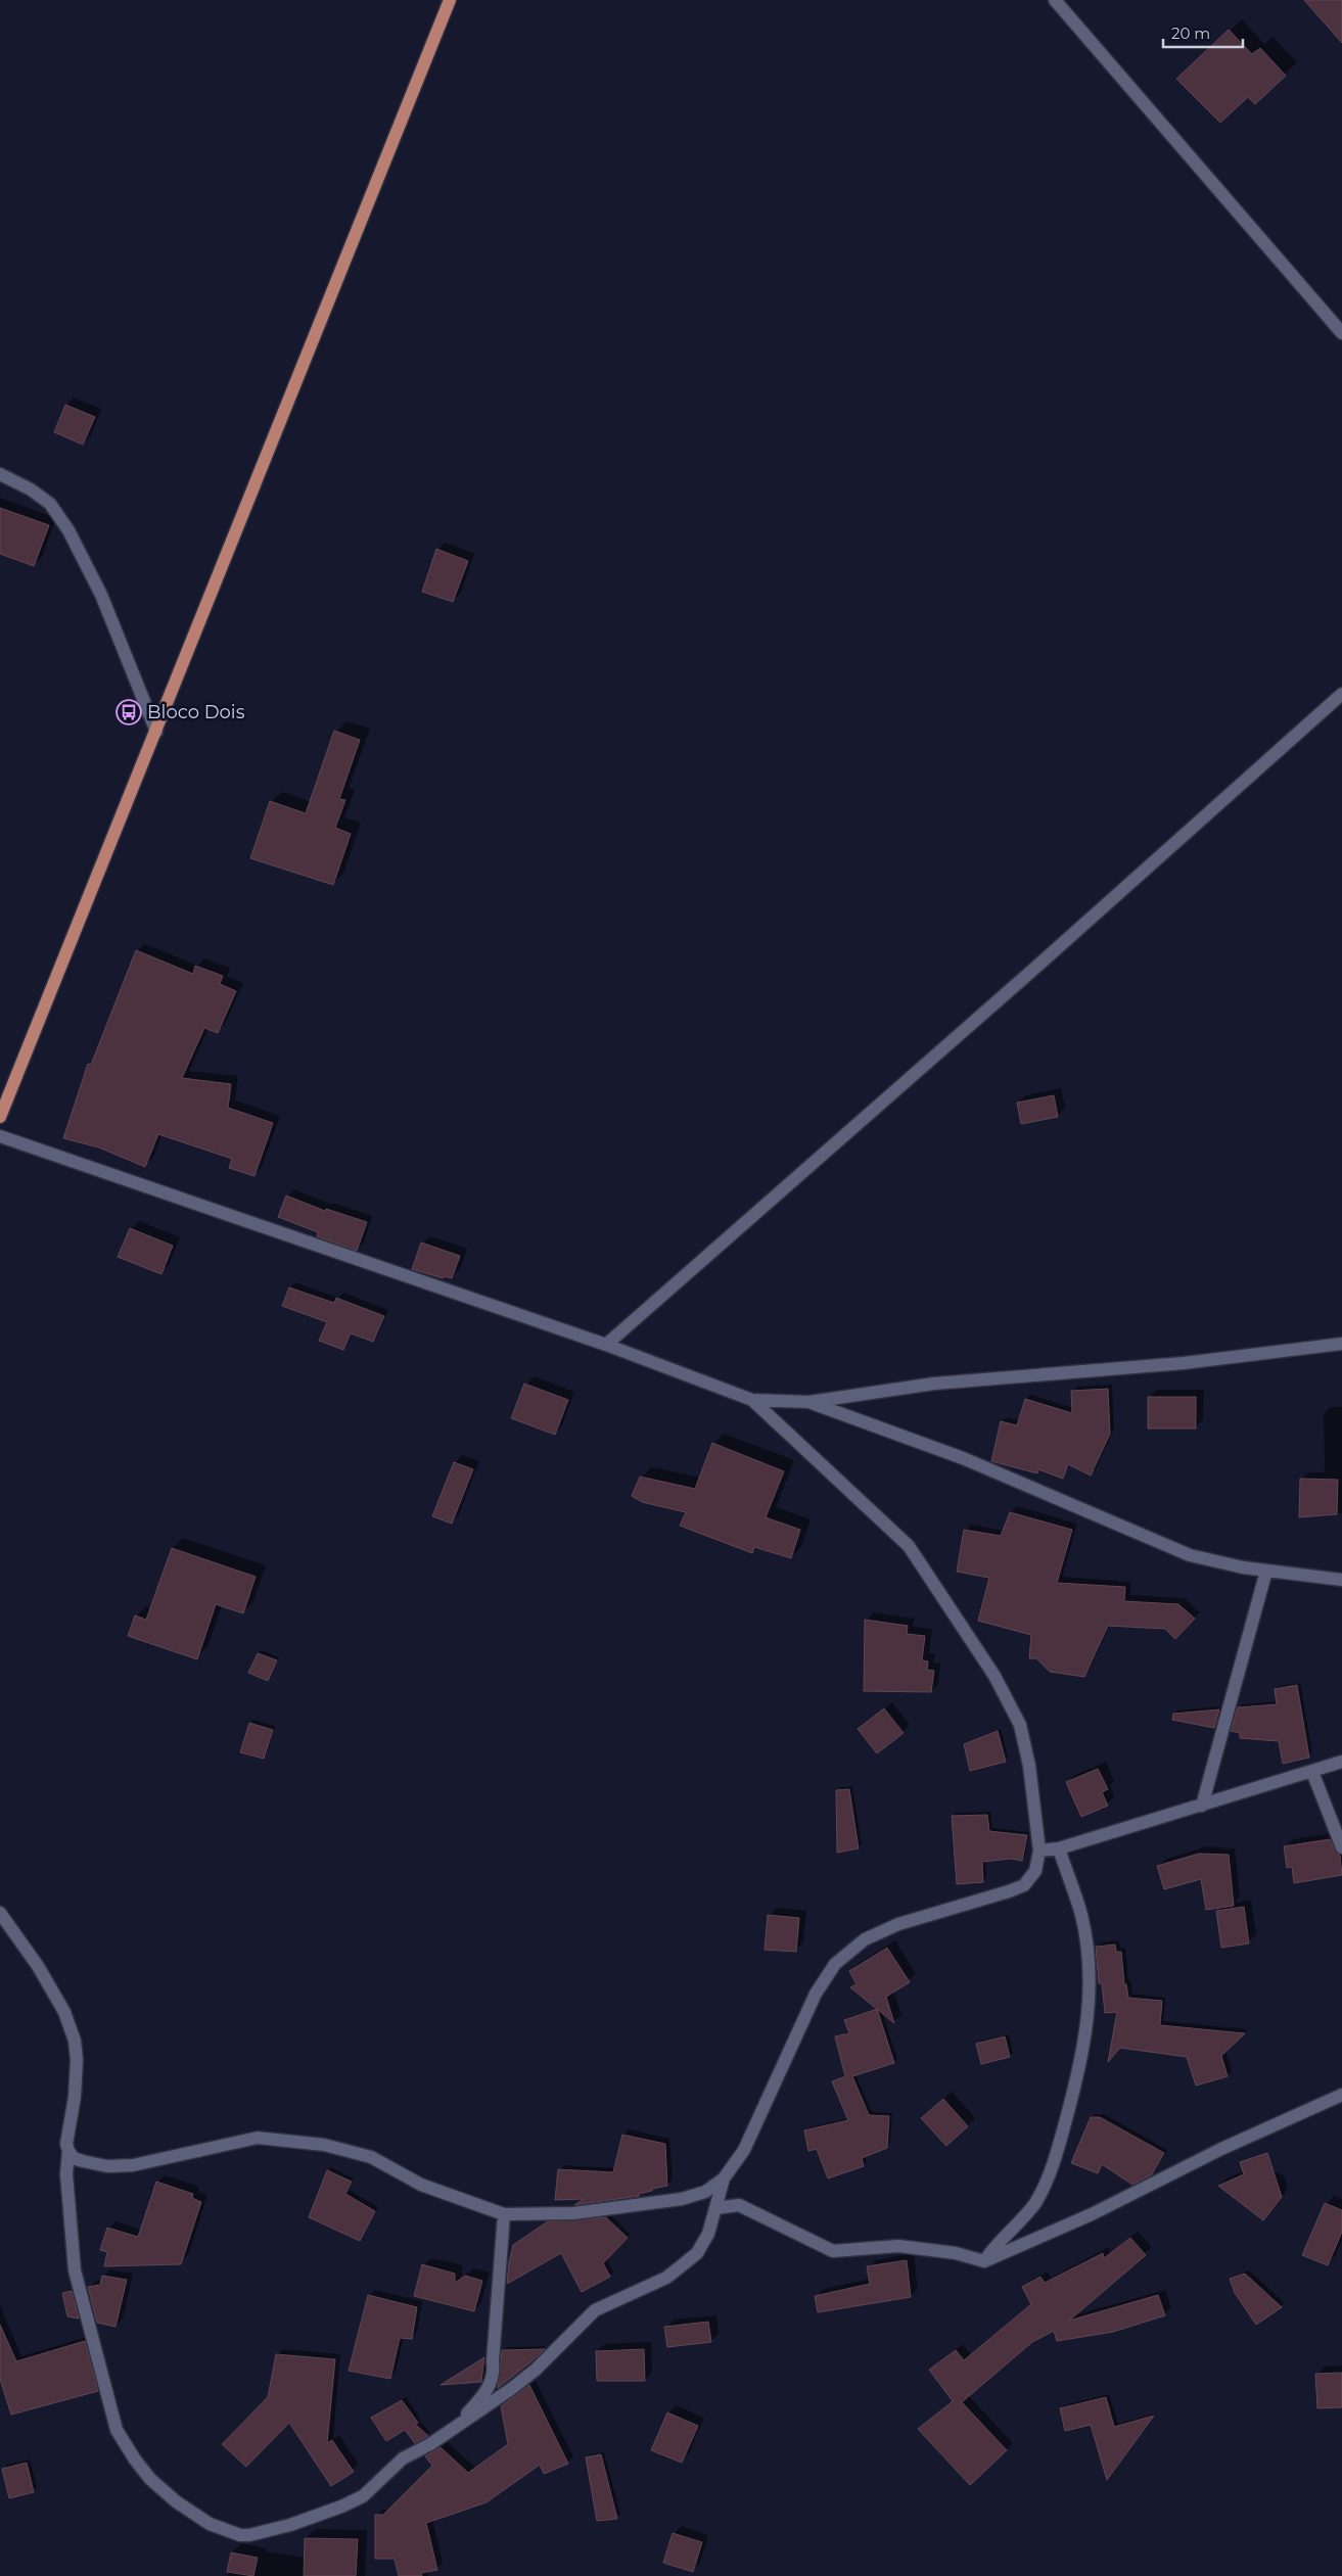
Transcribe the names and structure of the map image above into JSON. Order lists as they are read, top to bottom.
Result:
{
  "places": {
    "bus stop": ["Bloco Dois"]
  },
  "scale_bar": "20 m"
}
